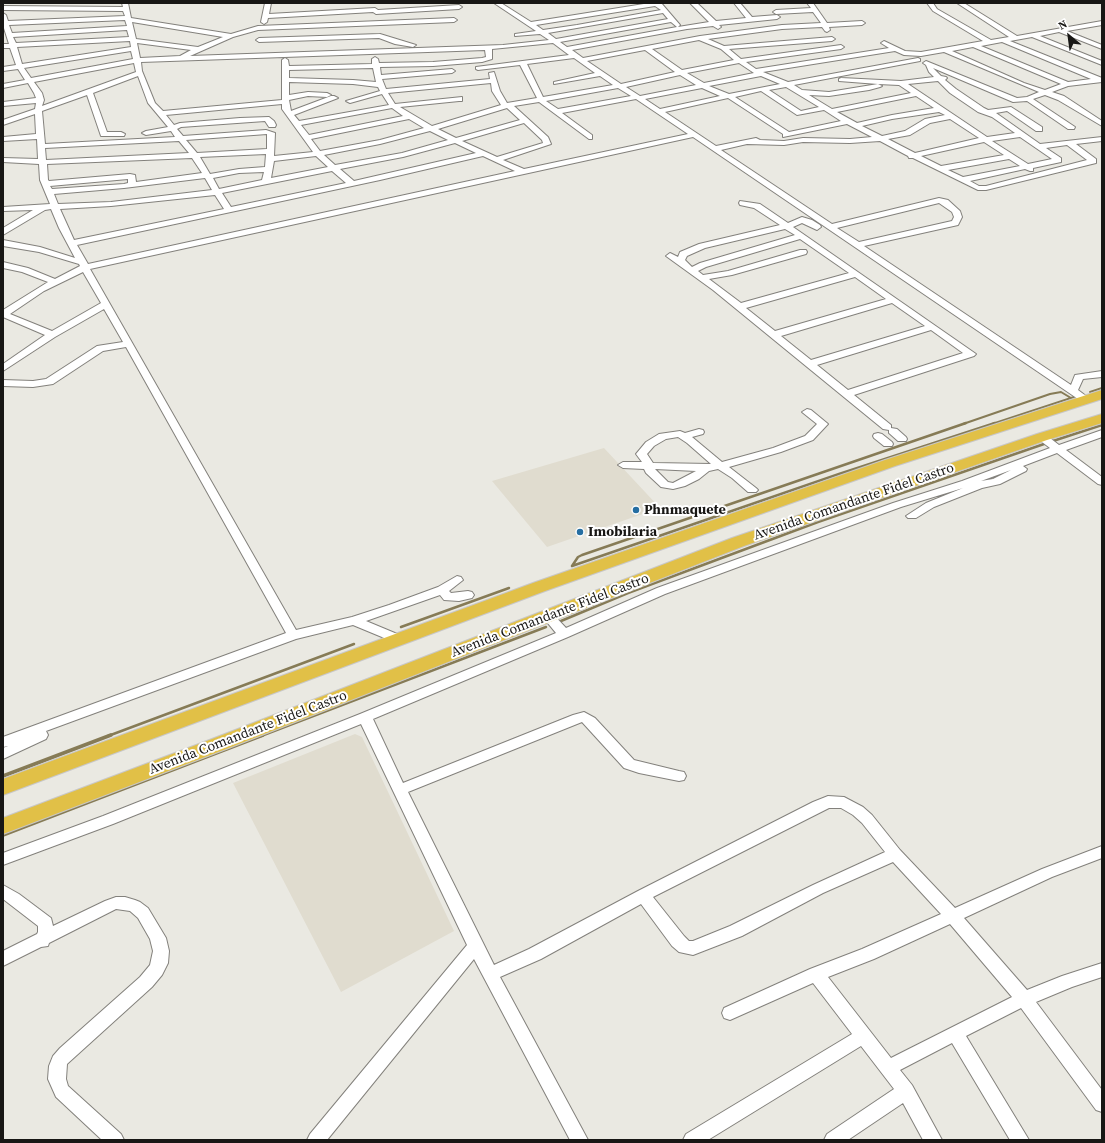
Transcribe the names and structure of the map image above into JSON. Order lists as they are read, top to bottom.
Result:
{
  "streets": {
    "highway": ["Avenida Comandante Fidel Castro"]
  },
  "places": ["Phnmaquete", "Imobilaria"],
  "north": "top left"
}
